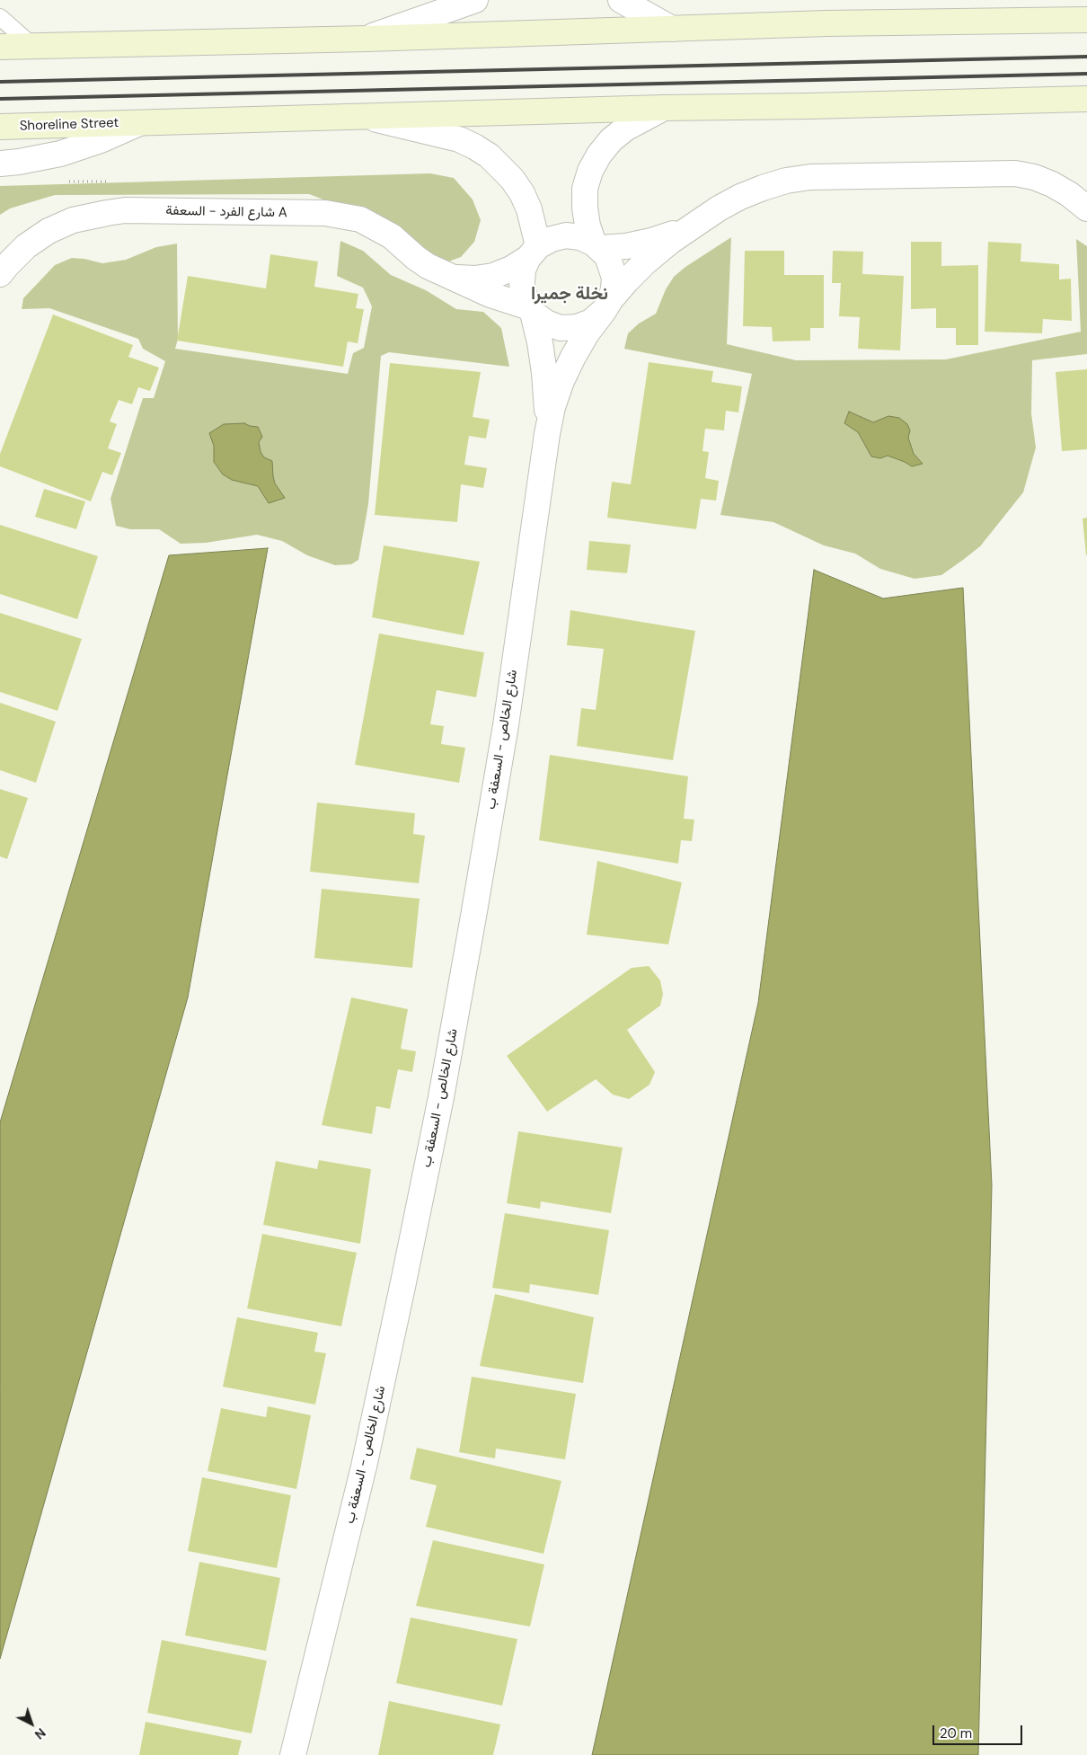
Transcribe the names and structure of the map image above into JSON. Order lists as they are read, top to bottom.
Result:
{
  "streets": {
    "main road": ["Shoreline Street"],
    "street": ["شارع الفرد - السعفة A", "شارع الخالص - السعفة ب"]
  },
  "crossings": [
    ["شارع الفرد - السعفة A", "شارع الخالص - السعفة ب"]
  ],
  "districts": ["نخلة جميرا"],
  "scale_bar": "20 m",
  "north": "bottom right"
}
